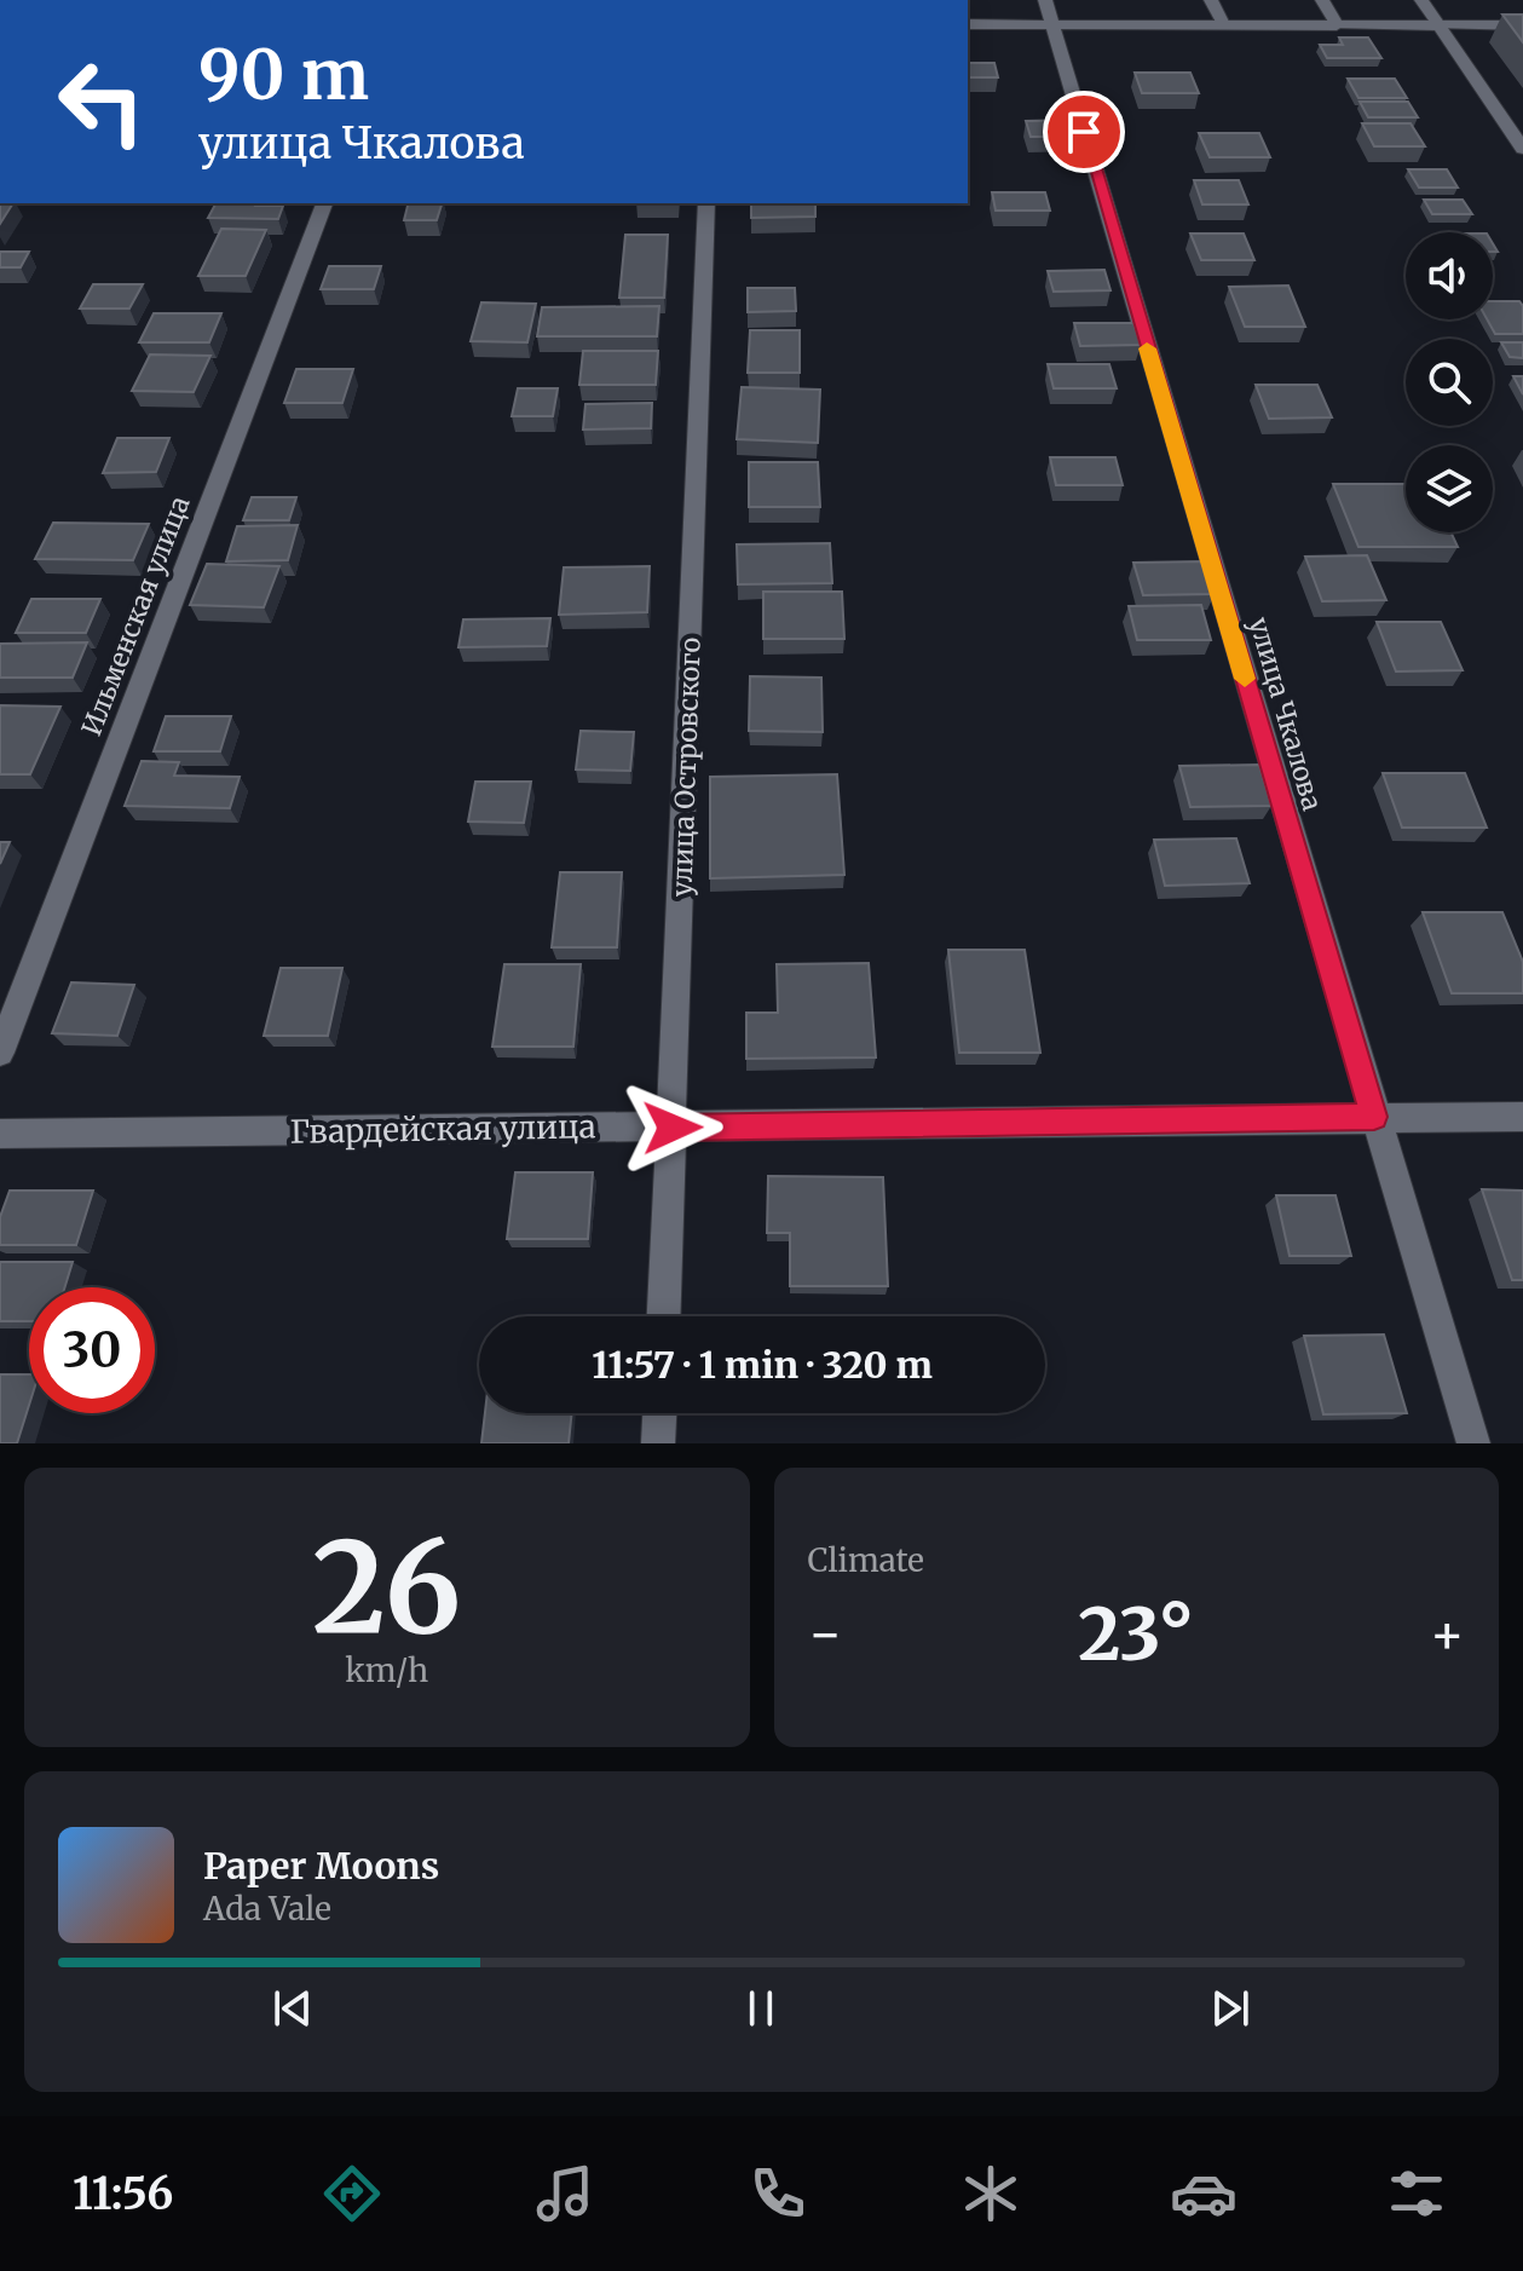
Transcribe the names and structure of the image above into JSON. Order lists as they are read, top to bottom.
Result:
{
  "streets": {
    "street": [
      "Ильменская улица",
      "улица Чкалова",
      "улица Островского",
      "Гвардейская улица"
    ]
  },
  "crossings": [
    ["улица Чкалова", "Гвардейская улица"],
    ["улица Островского", "Гвардейская улица"]
  ],
  "page": {
    "turn": ["90 m", "улица Чкалова"],
    "limit": "30",
    "trip": "11:57 · 1 min · 320 m",
    "tile": [
      ["26", "km/h"],
      "Climate"
    ],
    "heat": ["−", "23°", "+"],
    "song": ["Paper Moons", "Ada Vale"],
    "tabs": "11:56"
  }
}
